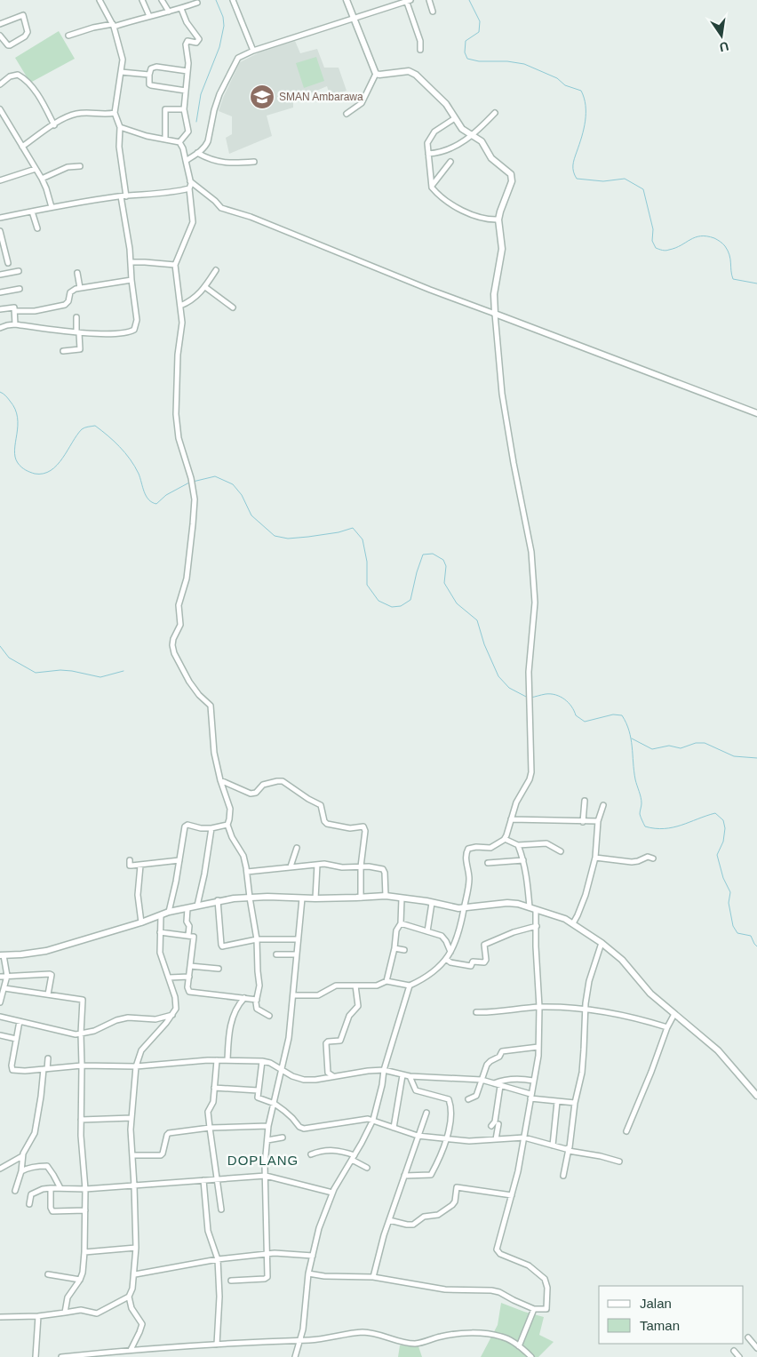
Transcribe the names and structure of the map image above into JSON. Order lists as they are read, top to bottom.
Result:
{
  "districts": ["DOPLANG"],
  "places": {
    "school or university": ["SMAN Ambarawa"]
  },
  "legend": ["Jalan", "Taman"],
  "north": "bottom"
}
